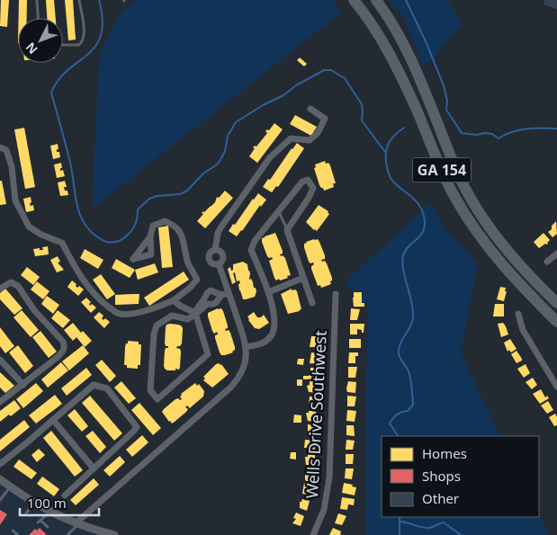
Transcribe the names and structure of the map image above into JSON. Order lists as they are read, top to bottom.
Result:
{
  "streets": {
    "highway": ["GA 154"],
    "street": ["Wells Drive Southwest"]
  },
  "legend": ["Homes", "Shops", "Other"],
  "scale_bar": "100 m",
  "north": "bottom left"
}
